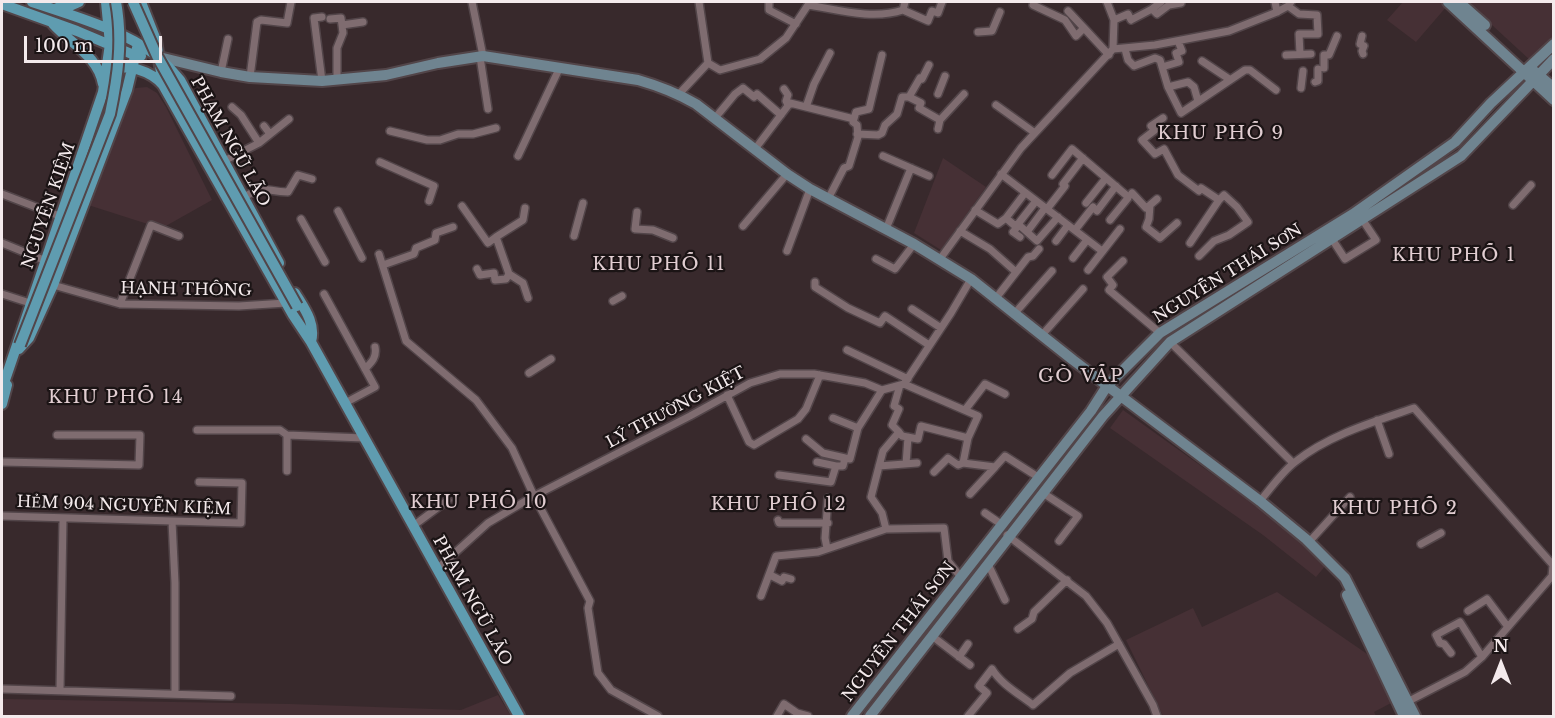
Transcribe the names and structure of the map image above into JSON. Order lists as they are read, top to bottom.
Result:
{
  "streets": {
    "main road": ["PHẠM NGŨ LÃO", "NGUYỄN KIỆM", "NGUYỄN THÁI SƠN"],
    "street": ["HẠNH THÔNG", "LÝ THƯỜNG KIỆT", "HẺM 904 NGUYỄN KIỆM"]
  },
  "crossings": [
    ["PHẠM NGŨ LÃO", "HẠNH THÔNG"],
    ["PHẠM NGŨ LÃO", "LÝ THƯỜNG KIỆT"],
    ["NGUYỄN KIỆM", "HẠNH THÔNG"]
  ],
  "districts": [
    "KHU PHỐ 9",
    "KHU PHỐ 1",
    "KHU PHỐ 11",
    "GÒ VẤP",
    "KHU PHỐ 14",
    "KHU PHỐ 10",
    "KHU PHỐ 12",
    "KHU PHỐ 2"
  ],
  "scale_bar": "100 m",
  "north": "top"
}
